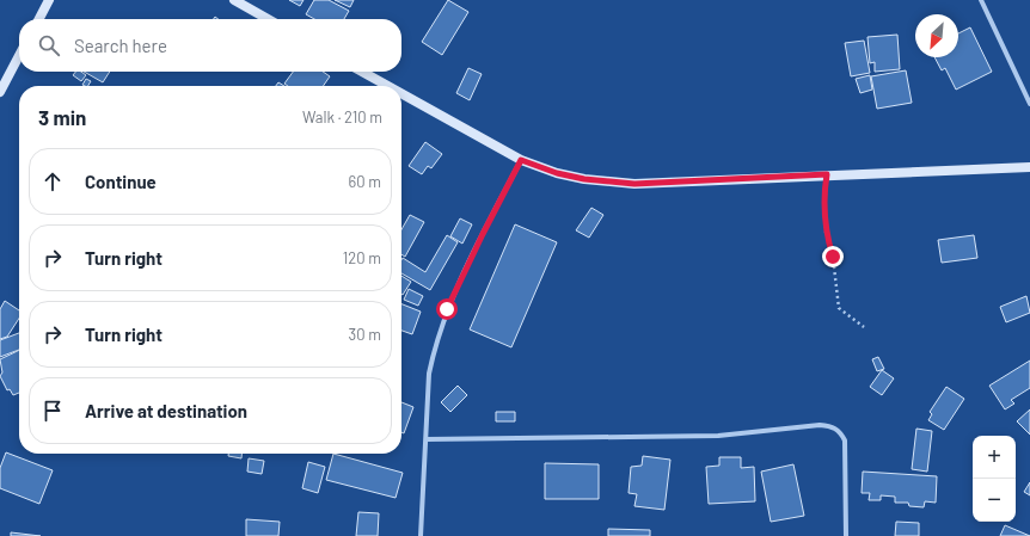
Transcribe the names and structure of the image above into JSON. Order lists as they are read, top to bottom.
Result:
{
  "north": "bottom left",
  "page": {
    "search": "Search here",
    "heading": ["3 min", "Walk · 210 m"],
    "list": [
      ["Continue", "60 m"],
      ["Turn right", "120 m"],
      ["Turn right", "30 m"],
      "Arrive at destination"
    ],
    "map_buttons": ["+", "−"]
  }
}
